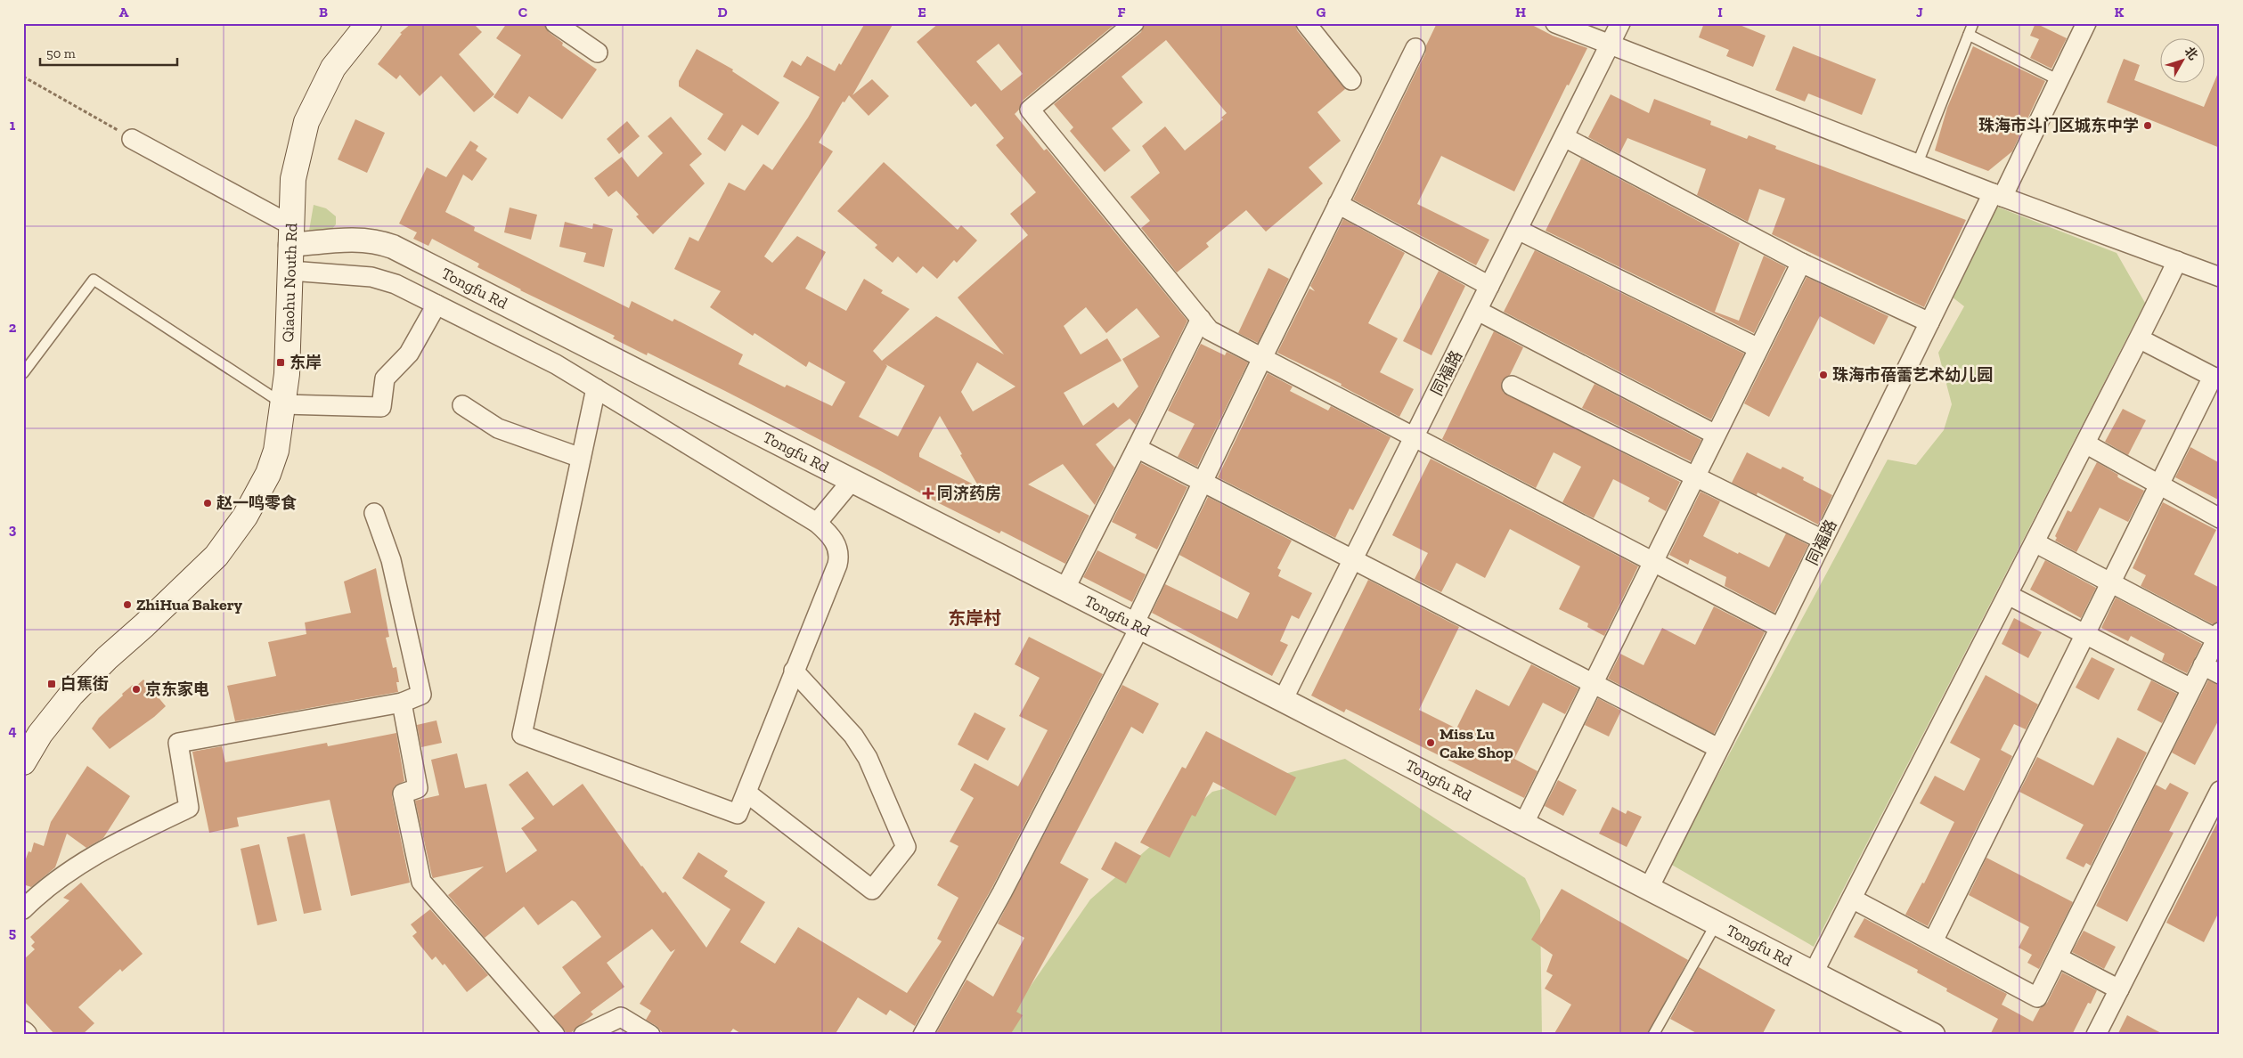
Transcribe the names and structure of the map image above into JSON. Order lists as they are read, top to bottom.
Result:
{
  "streets": {
    "main road": ["Qiaohu Nouth Rd"],
    "street": ["Tongfu Rd", "同福路"]
  },
  "crossings": [
    ["Qiaohu Nouth Rd", "Tongfu Rd"],
    ["Tongfu Rd", "同福路"]
  ],
  "districts": ["东岸村"],
  "places": {
    "other": [
      "珠海市斗门区城东中学",
      "珠海市蓓蕾艺术幼儿园",
      "赵一鸣零食",
      "ZhiHua Bakery",
      "京东家电",
      "Miss Lu Cake Shop"
    ],
    "transit": ["东岸", "白蕉街"],
    "health": ["同济药房"]
  },
  "scale_bar": "50 m",
  "north": "top right",
  "grid": {
    "columns": [
      "A",
      "B",
      "C",
      "D",
      "E",
      "F",
      "G",
      "H",
      "I",
      "J",
      "K"
    ],
    "rows": [
      "1",
      "2",
      "3",
      "4",
      "5"
    ]
  }
}
